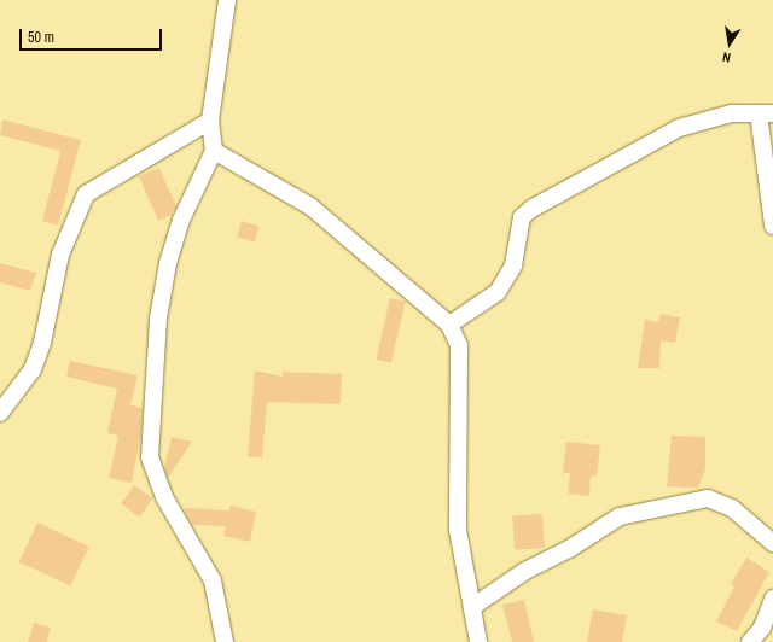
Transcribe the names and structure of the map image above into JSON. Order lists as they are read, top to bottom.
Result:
{
  "scale_bar": "50 m",
  "north": "bottom"
}
